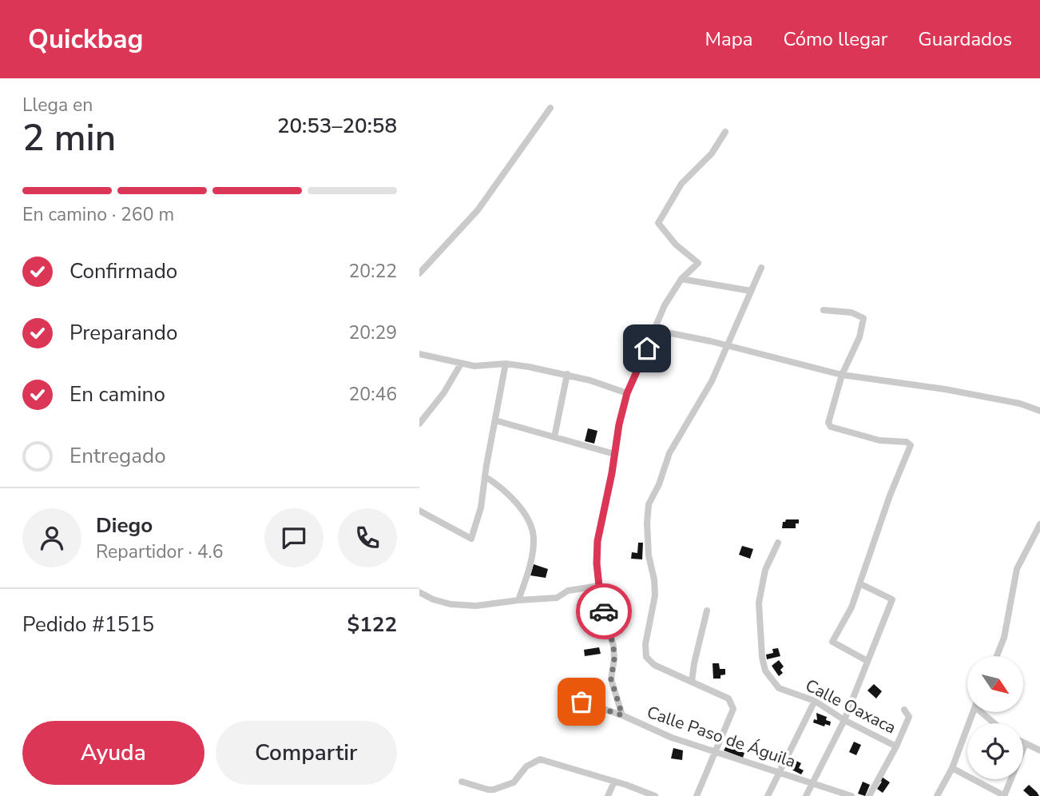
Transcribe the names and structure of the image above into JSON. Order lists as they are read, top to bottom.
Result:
{
  "streets": {
    "street": ["Calle Oaxaca", "Calle Paso de Águila"]
  },
  "north": "bottom right",
  "page": {
    "header": "Quickbag",
    "nav": ["Mapa", "Cómo llegar", "Guardados"],
    "heading": ["2 min", "Llega en", "20:53–20:58"],
    "panel": [
      "Diego",
      "Repartidor · 4.6",
      "Pedido #1515",
      "$122"
    ],
    "bar": "En camino · 260 m",
    "list": [
      ["Confirmado", "20:22"],
      ["Preparando", "20:29"],
      ["En camino", "20:46"],
      "Entregado"
    ],
    "buttons": ["Ayuda", "Compartir"]
  }
}
